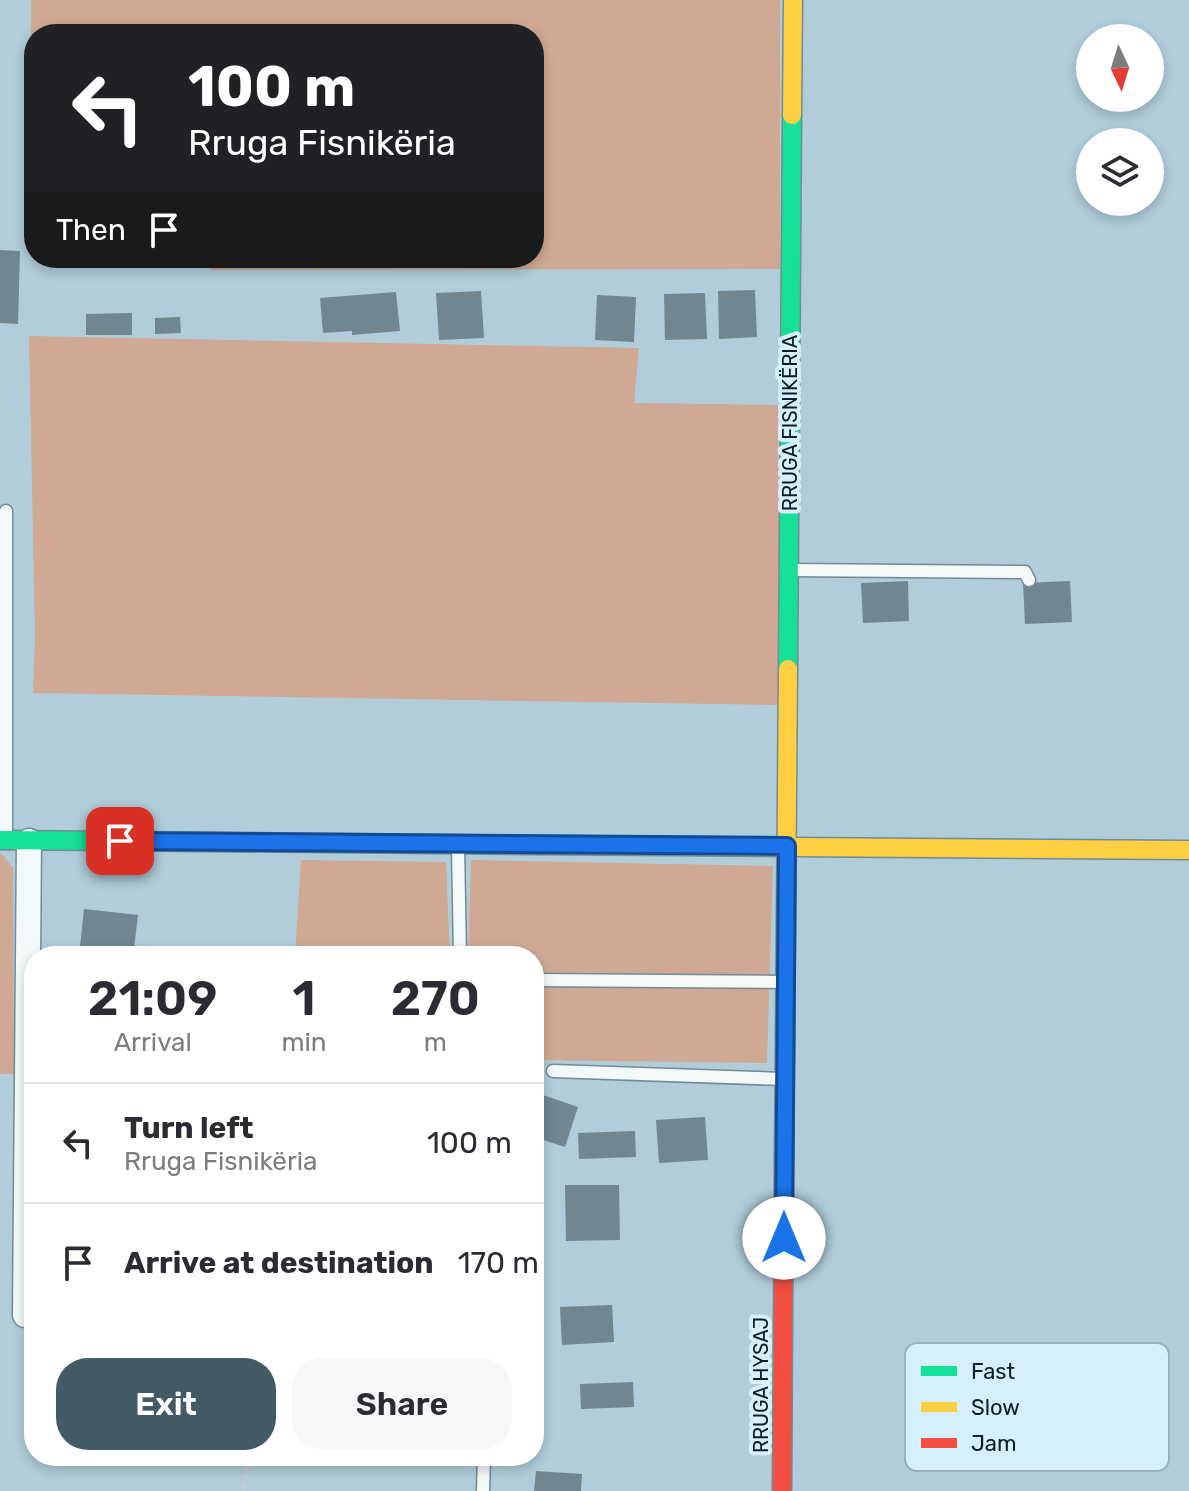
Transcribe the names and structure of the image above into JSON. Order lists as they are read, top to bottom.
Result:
{
  "streets": {
    "street": ["RRUGA FISNIKËRIA", "RRUGA HYSAJ"]
  },
  "crossings": [
    ["RRUGA FISNIKËRIA", "RRUGA HYSAJ"]
  ],
  "legend": ["Fast", "Slow", "Jam"],
  "north": "bottom",
  "page": {
    "turn": ["100 m", "Rruga Fisnikëria"],
    "then": "Then",
    "eta": [
      "21:09",
      "Arrival",
      "1",
      "min",
      "270",
      "m"
    ],
    "list": [
      {
        "name": "Turn left",
        "note": "Rruga Fisnikëria",
        "value": "100 m"
      },
      {
        "name": "Arrive at destination",
        "value": "170 m"
      }
    ],
    "buttons": ["Exit", "Share"]
  }
}
